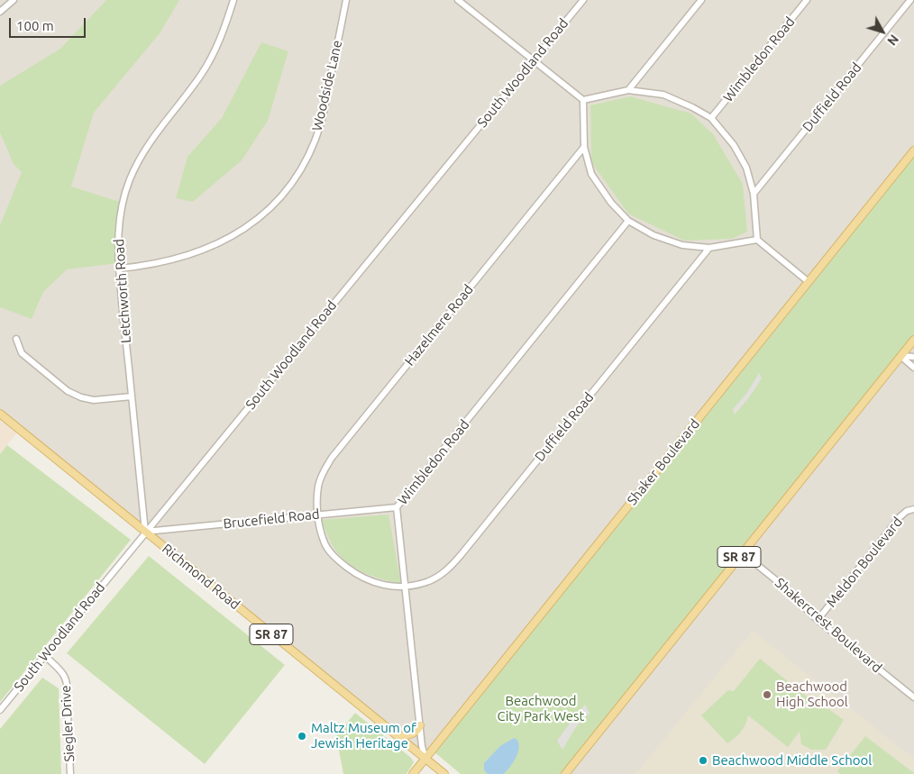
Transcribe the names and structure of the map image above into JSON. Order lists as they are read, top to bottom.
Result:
{
  "streets": {
    "main road": ["Shaker Boulevard", "SR 87", "Richmond Road"],
    "street": [
      "Wimbledon Road",
      "South Woodland Road",
      "Woodside Lane",
      "Duffield Road",
      "Letchworth Road",
      "Hazelmere Road",
      "Brucefield Road",
      "Meldon Boulevard",
      "Shakercrest Boulevard",
      "Siegler Drive"
    ]
  },
  "crossings": [
    ["Wimbledon Road", "Duffield Road"],
    ["Wimbledon Road", "Hazelmere Road"],
    ["Wimbledon Road", "Shaker Boulevard"],
    ["Wimbledon Road", "Brucefield Road"],
    ["Wimbledon Road", "Richmond Road"],
    ["South Woodland Road", "Letchworth Road"],
    ["South Woodland Road", "Brucefield Road"],
    ["South Woodland Road", "Richmond Road"],
    ["South Woodland Road", "Siegler Drive"],
    ["Woodside Lane", "Letchworth Road"],
    ["Duffield Road", "Hazelmere Road"],
    ["Letchworth Road", "Brucefield Road"],
    ["Letchworth Road", "Richmond Road"],
    ["Hazelmere Road", "Brucefield Road"],
    ["Shaker Boulevard", "Richmond Road"],
    ["Brucefield Road", "Richmond Road"],
    ["SR 87", "Shakercrest Boulevard"],
    ["Meldon Boulevard", "Shakercrest Boulevard"]
  ],
  "parks": ["Beachwood City Park West"],
  "places": ["Beachwood High School", "Maltz Museum of Jewish Heritage", "Beachwood Middle School"],
  "scale_bar": "100 m",
  "north": "bottom right"
}
